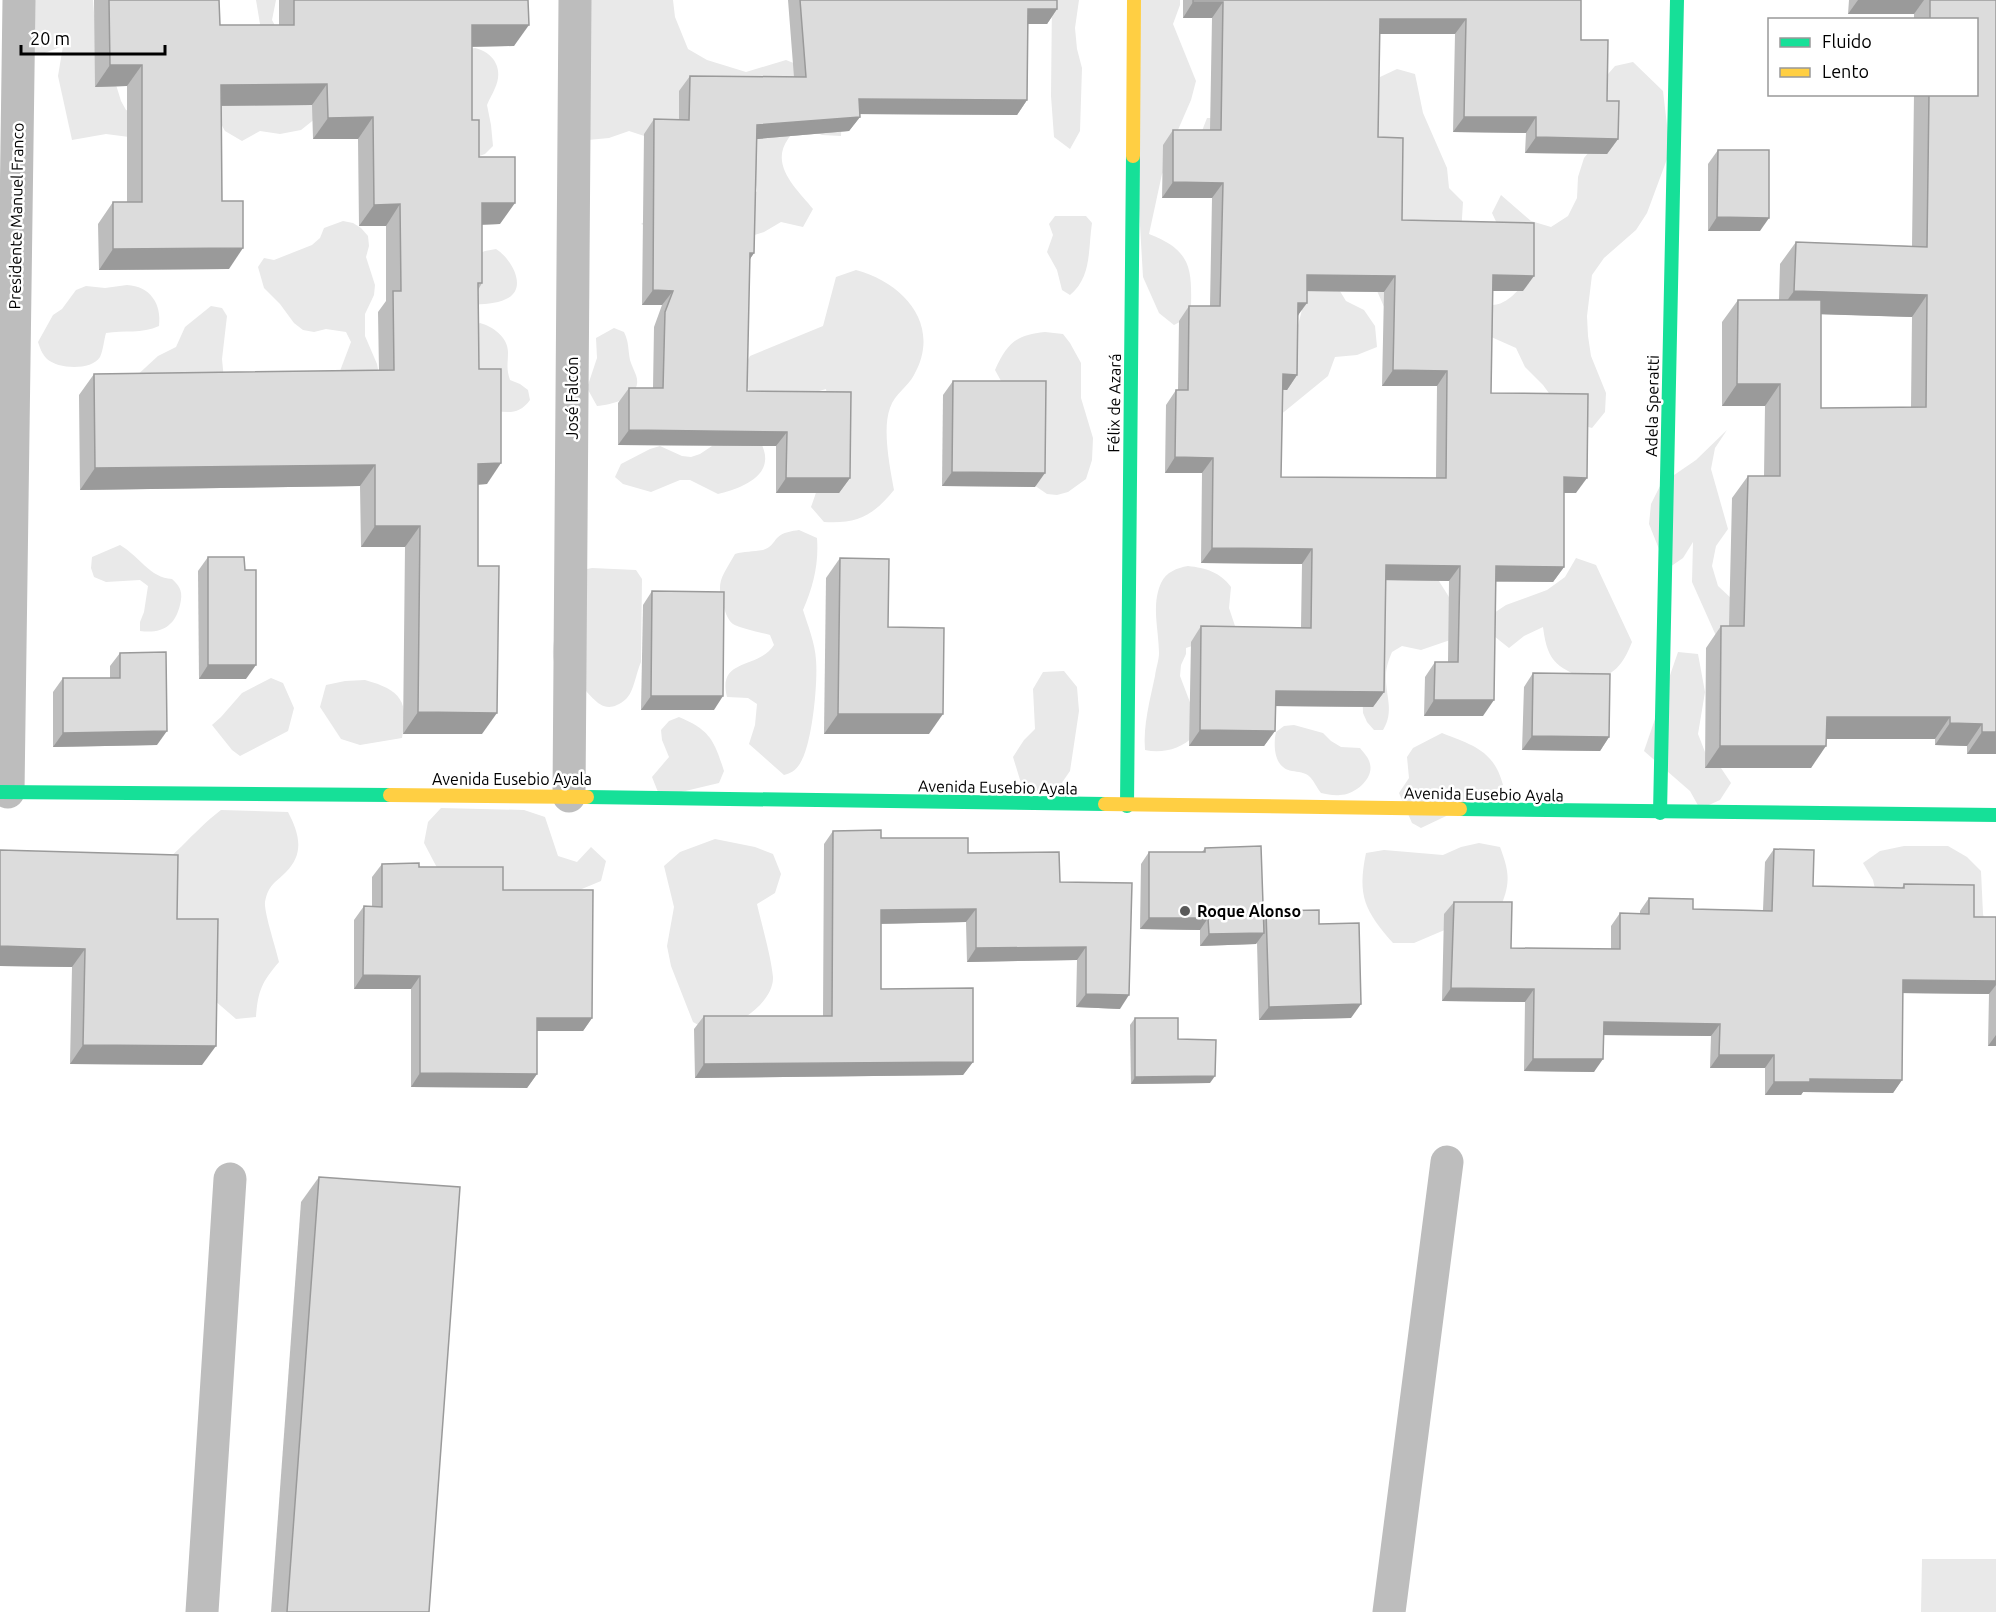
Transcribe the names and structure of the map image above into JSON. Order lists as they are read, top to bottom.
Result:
{
  "streets": {
    "street": [
      "Presidente Manuel Franco",
      "José Falcón",
      "Félix de Azará",
      "Adela Speratti",
      "Avenida Eusebio Ayala"
    ]
  },
  "crossings": [
    ["Presidente Manuel Franco", "Avenida Eusebio Ayala"],
    ["José Falcón", "Avenida Eusebio Ayala"],
    ["Félix de Azará", "Avenida Eusebio Ayala"],
    ["Adela Speratti", "Avenida Eusebio Ayala"]
  ],
  "places": ["Roque Alonso"],
  "legend": ["Fluido", "Lento"],
  "scale_bar": "20 m"
}
